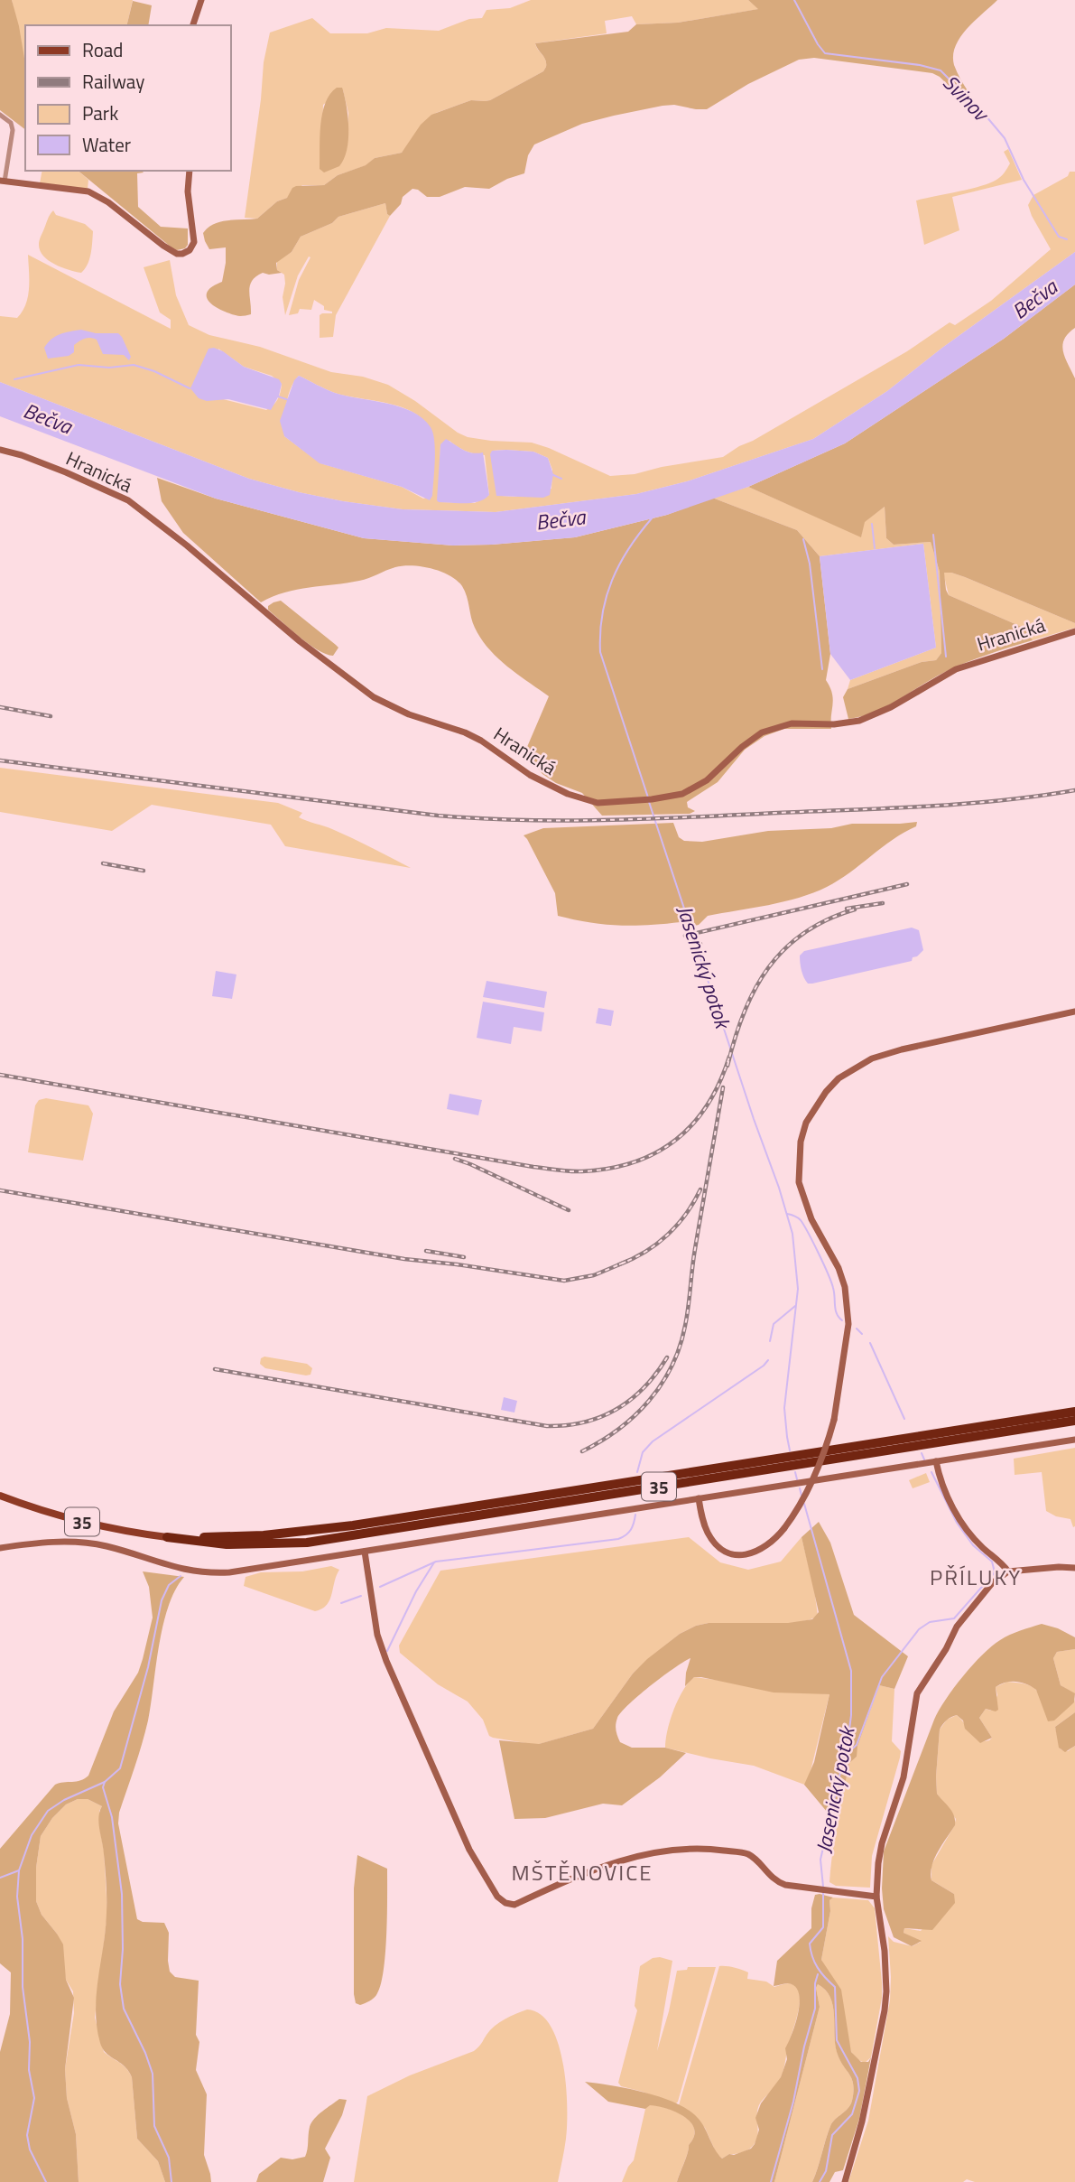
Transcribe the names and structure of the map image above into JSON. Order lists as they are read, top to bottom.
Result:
{
  "streets": {
    "highway": ["35"],
    "street": ["Hranická"]
  },
  "districts": ["PŘÍLUKY", "MŠTĚNOVICE"],
  "water": ["Svinov", "Bečva", "Jasenický potok"],
  "legend": [
    "Road",
    "Railway",
    "Park",
    "Water"
  ]
}
